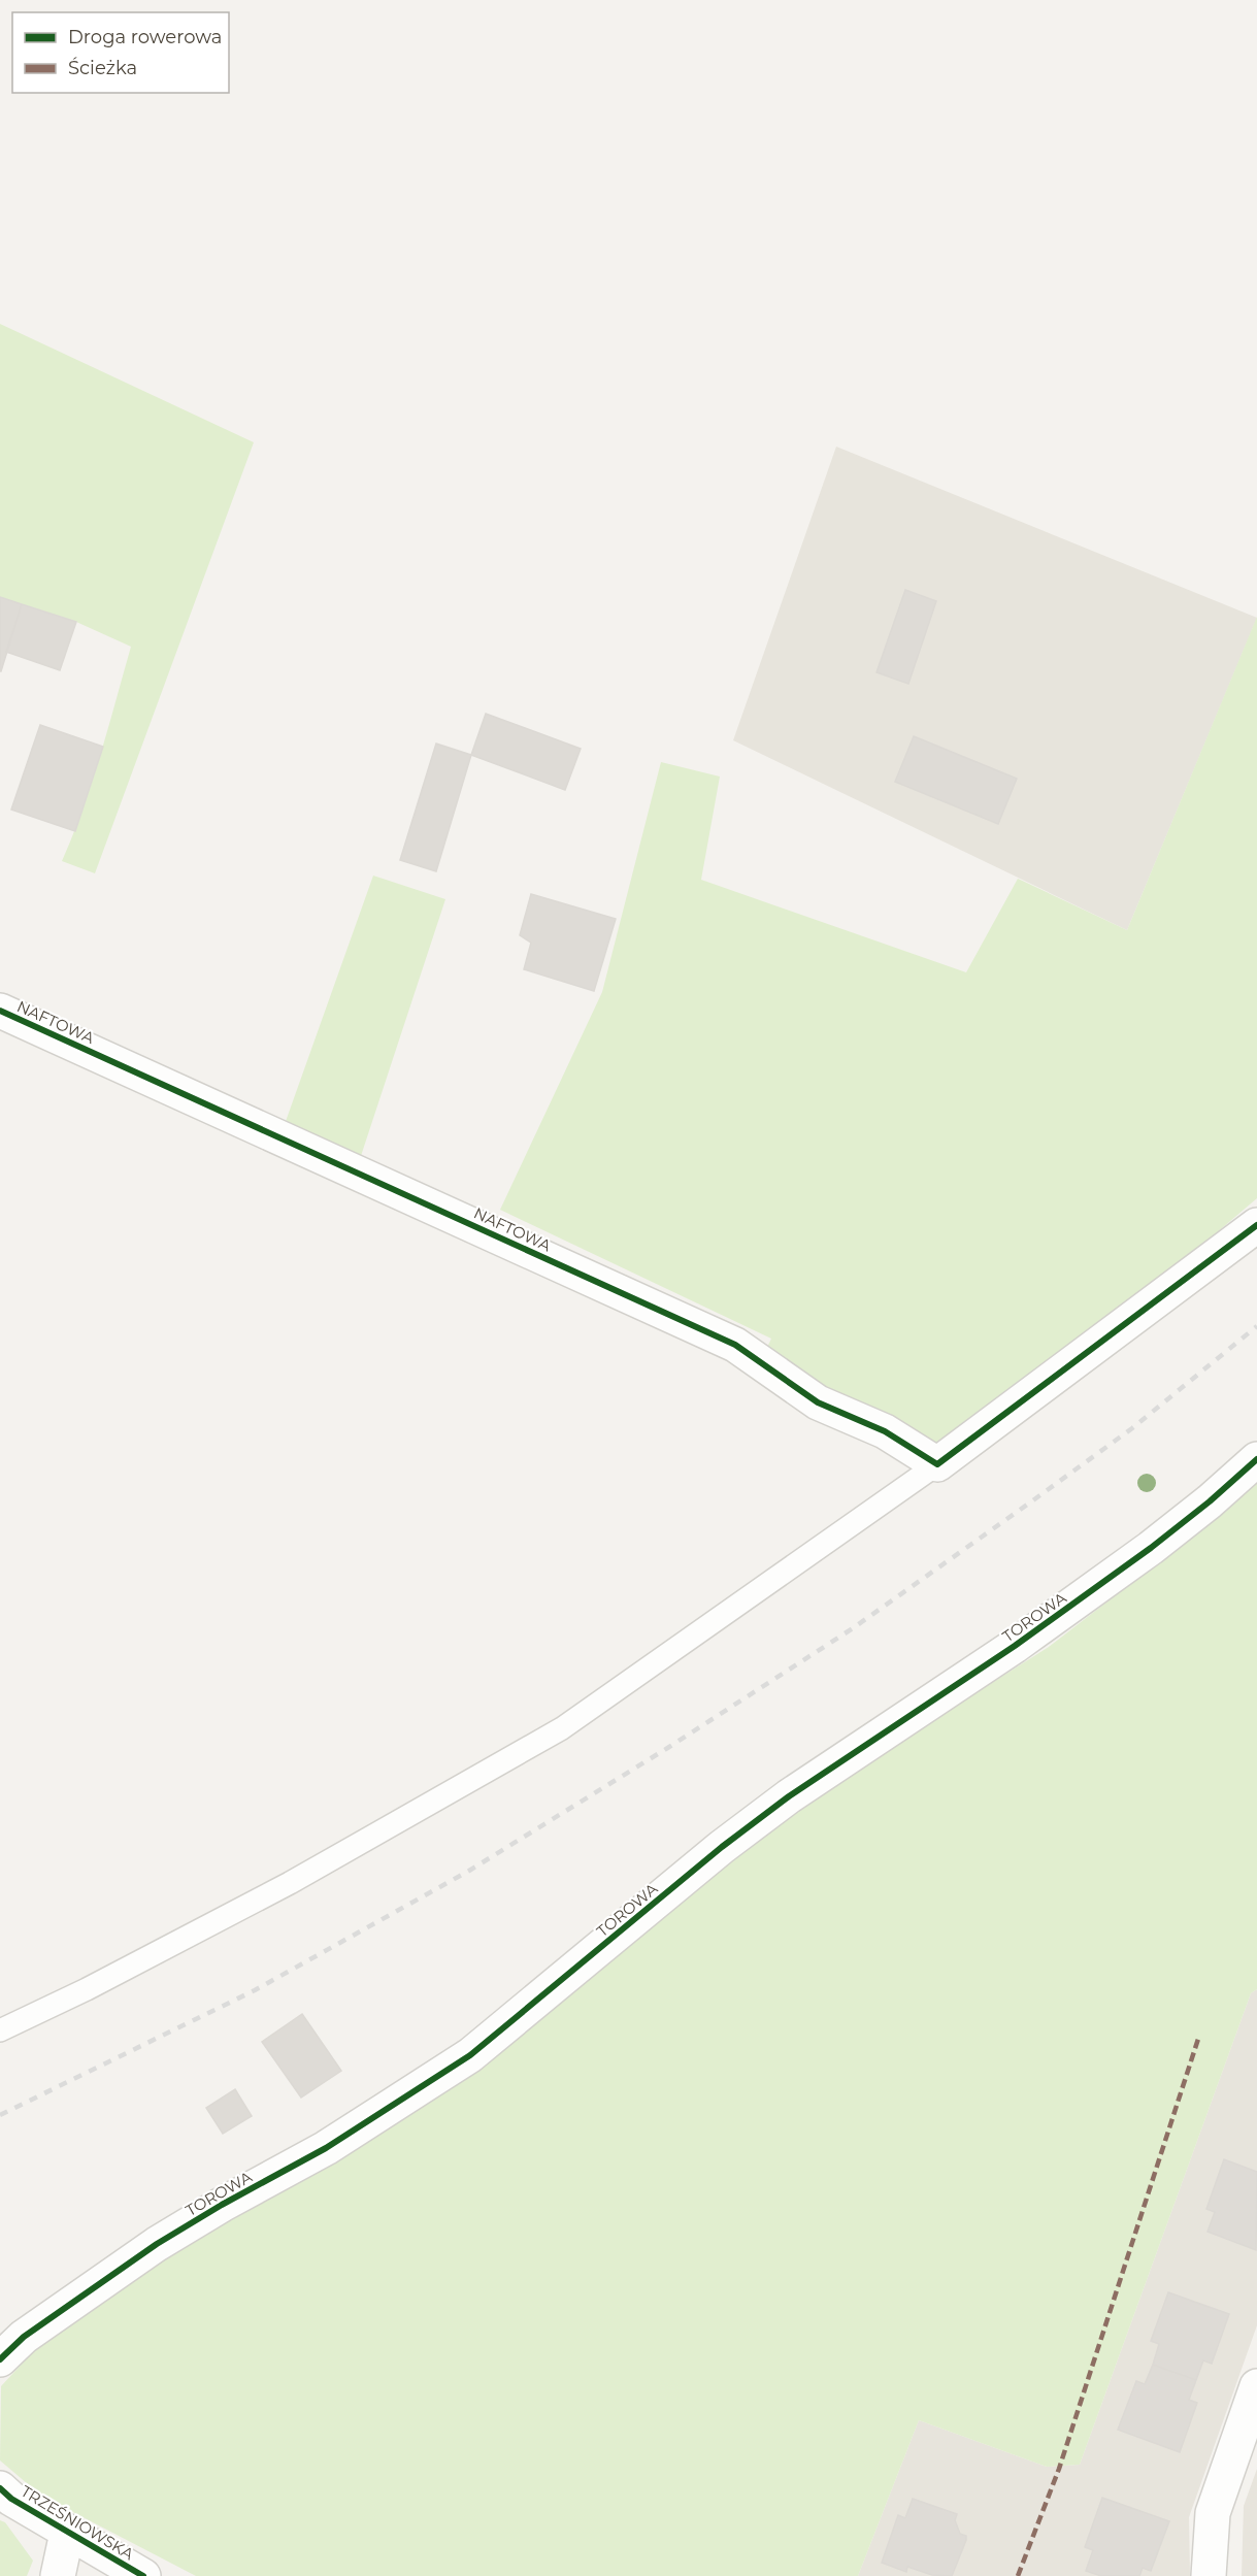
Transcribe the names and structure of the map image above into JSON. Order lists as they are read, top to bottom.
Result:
{
  "streets": {
    "street": ["NAFTOWA", "TOROWA", "TRZEŚNIOWSKA"]
  },
  "legend": ["Droga rowerowa", "Ścieżka"]
}
